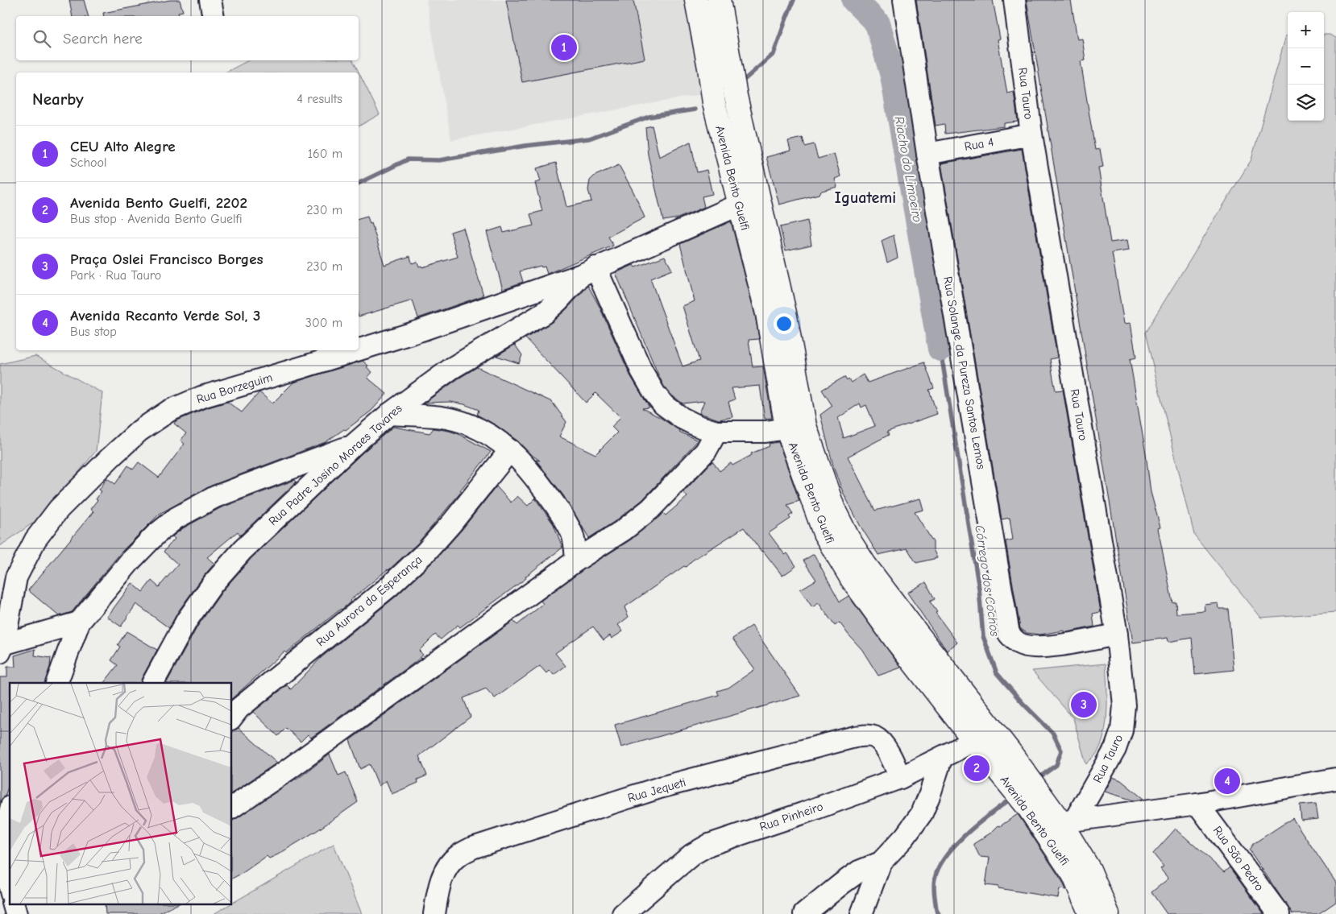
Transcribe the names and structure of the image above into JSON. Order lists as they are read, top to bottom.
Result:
{
  "streets": {
    "main road": ["Avenida Bento Guelfi"],
    "street": [
      "Rua Tauro",
      "Rua 4",
      "Rua Solange da Pureza Santos Lemos",
      "Rua Borzeguim",
      "Rua Padre Josino Moraes Tavares",
      "Rua Aurora da Esperança",
      "Rua Jequeti",
      "Rua Pinheiro",
      "Rua São Pedro"
    ]
  },
  "crossings": [
    ["Rua Tauro", "Rua 4"],
    ["Rua Tauro", "Avenida Bento Guelfi"],
    ["Rua Tauro", "Rua Solange da Pureza Santos Lemos"],
    ["Rua 4", "Rua Solange da Pureza Santos Lemos"],
    ["Avenida Bento Guelfi", "Rua Padre Josino Moraes Tavares"],
    ["Avenida Bento Guelfi", "Rua Pinheiro"],
    ["Rua Borzeguim", "Rua Padre Josino Moraes Tavares"],
    ["Rua Jequeti", "Rua Pinheiro"]
  ],
  "districts": ["Iguatemi"],
  "water": ["Riacho do Limoeiro", "Córrego dos Cochos"],
  "page": {
    "map_buttons": ["+", "−"],
    "search": "Search here",
    "pins": [
      "1",
      "3",
      "2",
      "4"
    ],
    "heading": ["Nearby", "4 results"],
    "list": [
      {
        "mark": "1",
        "name": "CEU Alto Alegre",
        "note": "School",
        "value": "160 m"
      },
      {
        "mark": "2",
        "name": "Avenida Bento Guelfi, 2202",
        "note": "Bus stop · Avenida Bento Guelfi",
        "value": "230 m"
      },
      {
        "mark": "3",
        "name": "Praça Oslei Francisco Borges",
        "note": "Park · Rua Tauro",
        "value": "230 m"
      },
      {
        "mark": "4",
        "name": "Avenida Recanto Verde Sol, 3",
        "note": "Bus stop",
        "value": "300 m"
      }
    ]
  }
}
